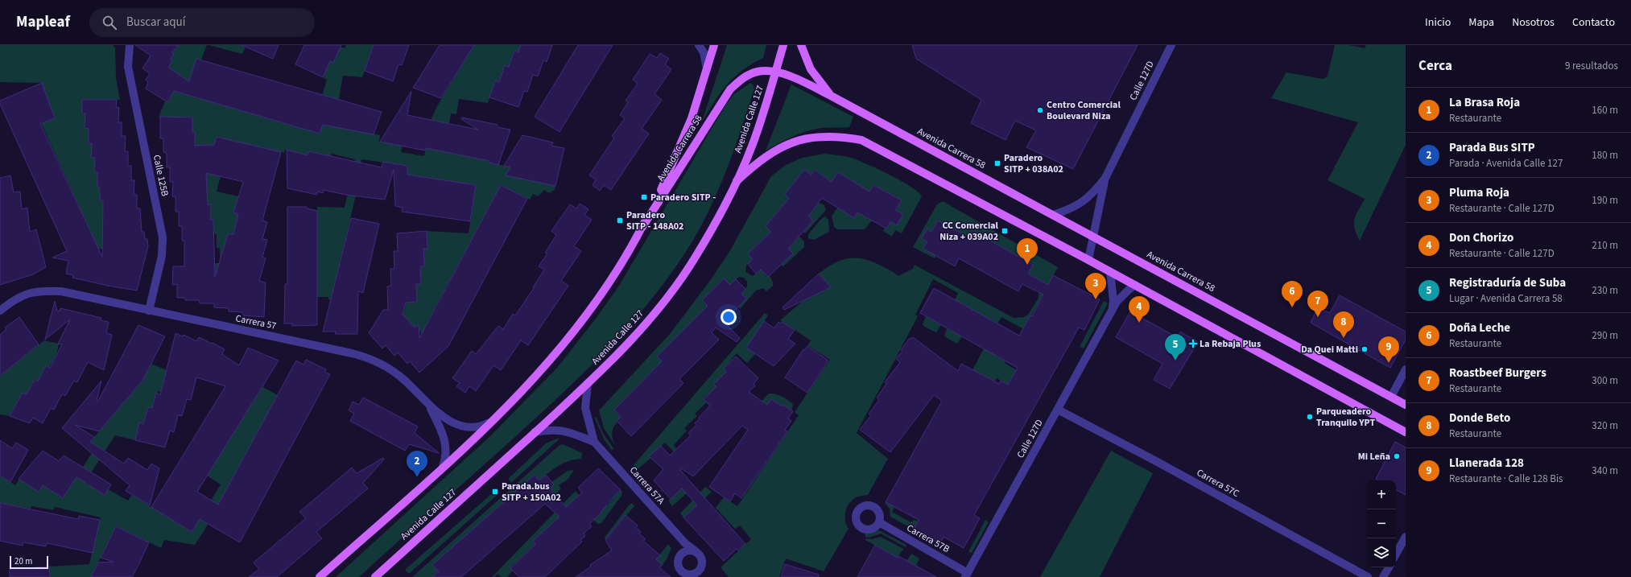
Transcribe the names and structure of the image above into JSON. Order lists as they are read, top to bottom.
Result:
{
  "streets": {
    "main road": ["Avenida Calle 127", "Avenida Carrera 58"],
    "street": [
      "Calle 127D",
      "Calle 125B",
      "Carrera 57",
      "Carrera 57C",
      "Carrera 57A",
      "Carrera 57B"
    ]
  },
  "crossings": [
    ["Calle 127D", "Avenida Carrera 58"],
    ["Calle 127D", "Carrera 57C"],
    ["Calle 127D", "Carrera 57B"],
    ["Avenida Calle 127", "Avenida Carrera 58"],
    ["Avenida Calle 127", "Carrera 57A"],
    ["Calle 125B", "Carrera 57"]
  ],
  "places": {
    "other": [
      "Centro Comercial Boulevard Niza",
      "Da Quei Matti",
      "Parqueadero Tranquilo YPT",
      "Mi Leña"
    ],
    "transit": [
      "Paradero SITP + 038A02",
      "Paradero SITP -",
      "Paradero SITP - 148A02",
      "CC Comercial Niza + 039A02",
      "Parada.bus SITP + 150A02"
    ],
    "health": ["La Rebaja Plus"]
  },
  "scale_bar": "20 m",
  "page": {
    "header": "Mapleaf",
    "search": "Buscar aquí",
    "nav": [
      "Inicio",
      "Mapa",
      "Nosotros",
      "Contacto"
    ],
    "heading": ["Cerca", "9 resultados"],
    "list": [
      {
        "mark": "1",
        "name": "La Brasa Roja",
        "note": "Restaurante",
        "value": "160 m"
      },
      {
        "mark": "2",
        "name": "Parada Bus SITP",
        "note": "Parada · Avenida Calle 127",
        "value": "180 m"
      },
      {
        "mark": "3",
        "name": "Pluma Roja",
        "note": "Restaurante · Calle 127D",
        "value": "190 m"
      },
      {
        "mark": "4",
        "name": "Don Chorizo",
        "note": "Restaurante · Calle 127D",
        "value": "210 m"
      },
      {
        "mark": "5",
        "name": "Registraduría de Suba",
        "note": "Lugar · Avenida Carrera 58",
        "value": "230 m"
      },
      {
        "mark": "6",
        "name": "Doña Leche",
        "note": "Restaurante",
        "value": "290 m"
      },
      {
        "mark": "7",
        "name": "Roastbeef Burgers",
        "note": "Restaurante",
        "value": "300 m"
      },
      {
        "mark": "8",
        "name": "Donde Beto",
        "note": "Restaurante",
        "value": "320 m"
      },
      {
        "mark": "9",
        "name": "Llanerada 128",
        "note": "Restaurante · Calle 128 Bis",
        "value": "340 m"
      }
    ],
    "pins": [
      "1",
      "3",
      "6",
      "7",
      "4",
      "8",
      "5",
      "9",
      "2"
    ],
    "map_buttons": ["+", "−"],
    "scale": "20 m"
  }
}
